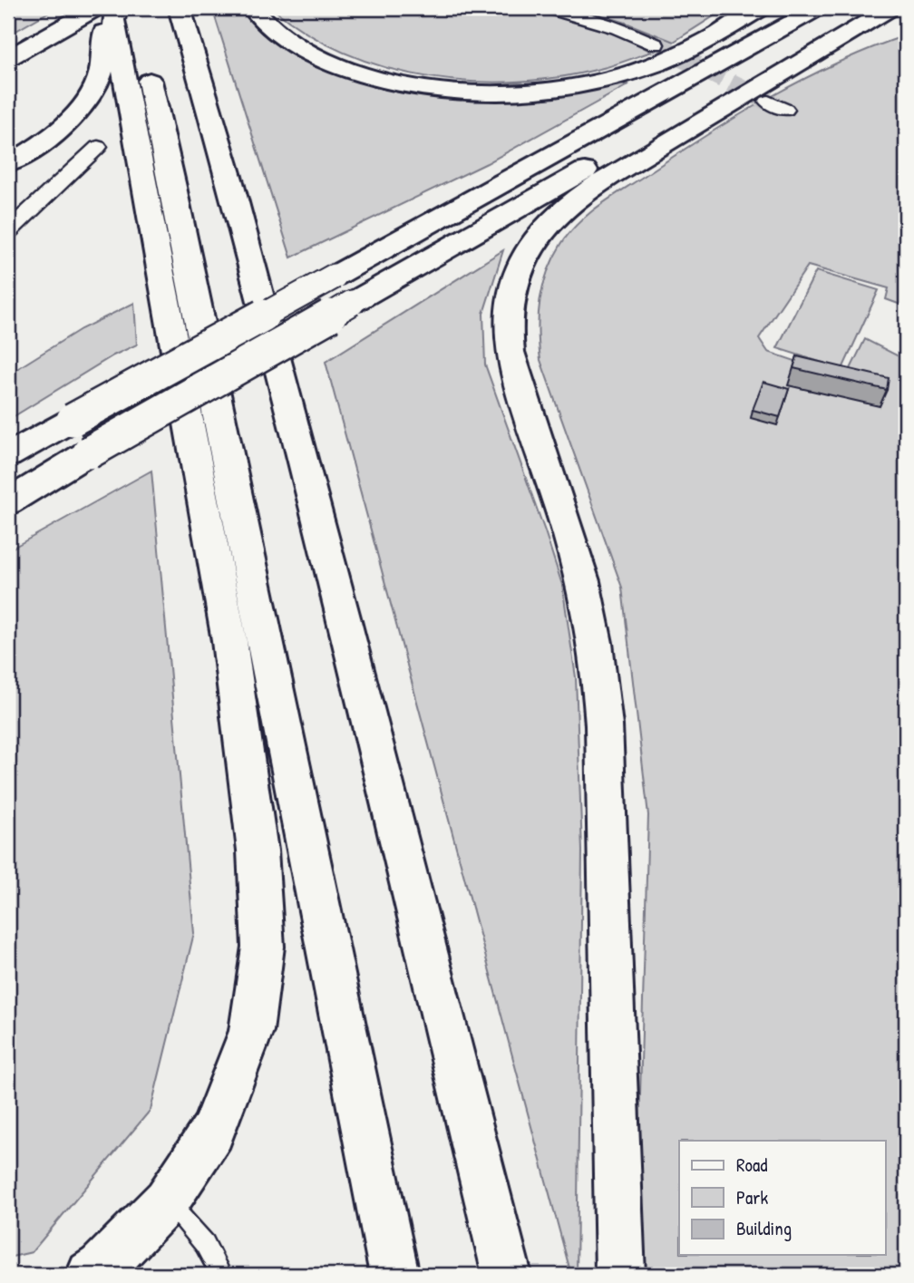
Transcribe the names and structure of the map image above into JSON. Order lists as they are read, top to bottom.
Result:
{
  "legend": ["Road", "Park", "Building"]
}
